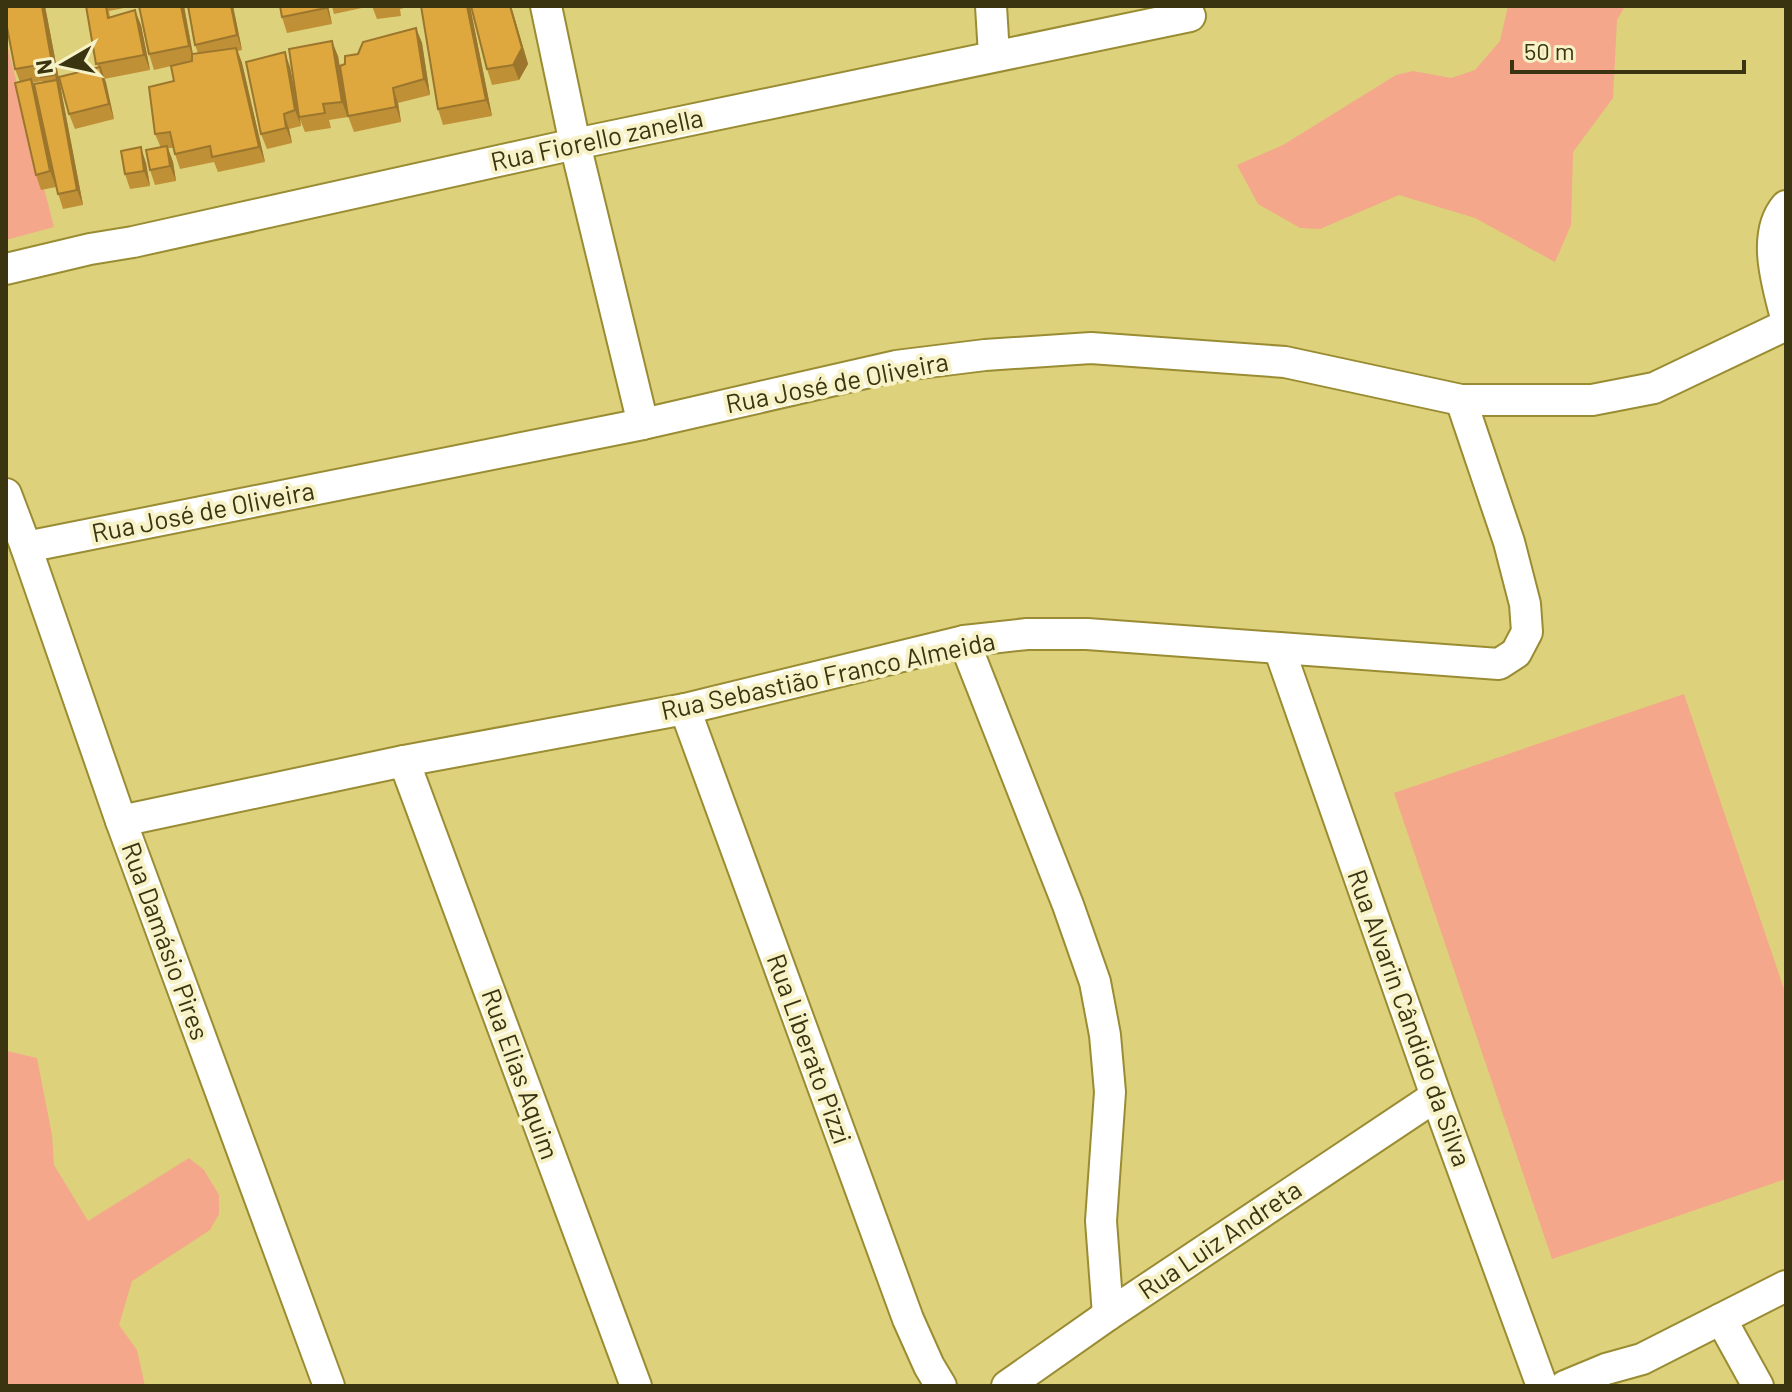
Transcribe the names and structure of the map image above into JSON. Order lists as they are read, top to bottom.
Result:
{
  "streets": {
    "street": [
      "Rua Fiorello zanella",
      "Rua José de Oliveira",
      "Rua Sebastião Franco Almeida",
      "Rua Damásio Pires",
      "Rua Alvarin Cândido da Silva",
      "Rua Liberato Pizzi",
      "Rua Elias Aquim",
      "Rua Luiz Andreta"
    ]
  },
  "crossings": [
    ["Rua José de Oliveira", "Rua Sebastião Franco Almeida"],
    ["Rua José de Oliveira", "Rua Damásio Pires"],
    ["Rua Sebastião Franco Almeida", "Rua Damásio Pires"],
    ["Rua Sebastião Franco Almeida", "Rua Alvarin Cândido da Silva"],
    ["Rua Sebastião Franco Almeida", "Rua Liberato Pizzi"],
    ["Rua Sebastião Franco Almeida", "Rua Elias Aquim"],
    ["Rua Alvarin Cândido da Silva", "Rua Luiz Andreta"]
  ],
  "scale_bar": "50 m",
  "north": "left"
}
